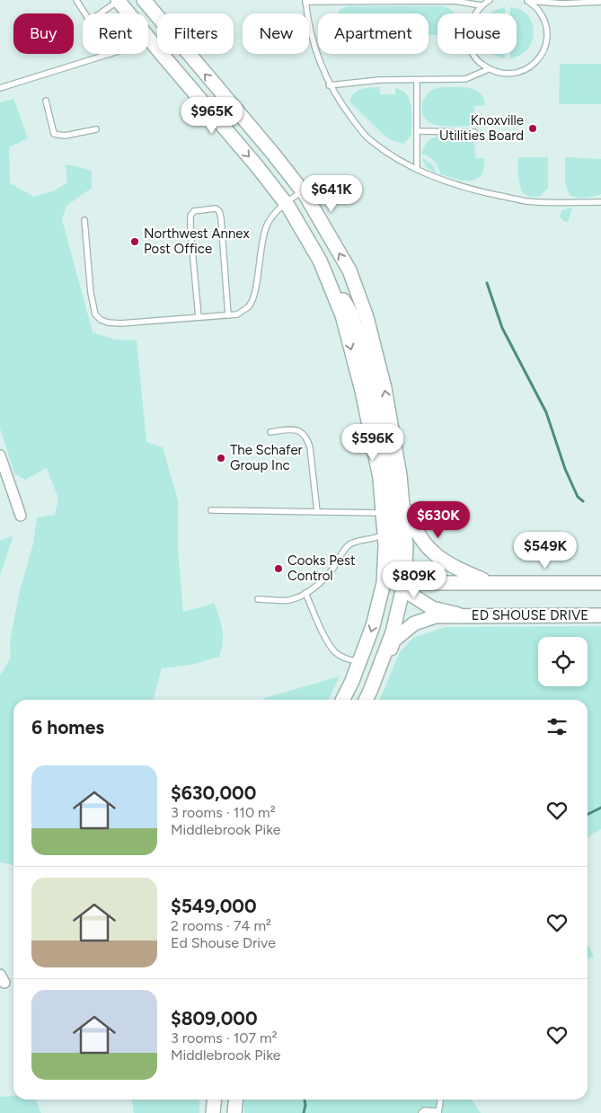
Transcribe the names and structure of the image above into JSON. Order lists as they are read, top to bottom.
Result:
{
  "streets": {
    "main road": ["ED SHOUSE DRIVE"]
  },
  "places": [
    "Knoxville Utilities Board",
    "Northwest Annex Post Office",
    "The Schafer Group Inc",
    "Cooks Pest Control"
  ],
  "page": {
    "chip": [
      "Buy",
      "Rent",
      "Filters",
      "New",
      "Apartment",
      "House"
    ],
    "price": [
      "$965K",
      "$641K",
      "$596K",
      "$630K",
      "$549K",
      "$809K"
    ],
    "heading": "6 homes",
    "list": [
      {
        "name": "$630,000",
        "note": "3 rooms · 110 m² · Middlebrook Pike"
      },
      {
        "name": "$549,000",
        "note": "2 rooms · 74 m² · Ed Shouse Drive"
      },
      {
        "name": "$809,000",
        "note": "3 rooms · 107 m² · Middlebrook Pike"
      }
    ]
  }
}
